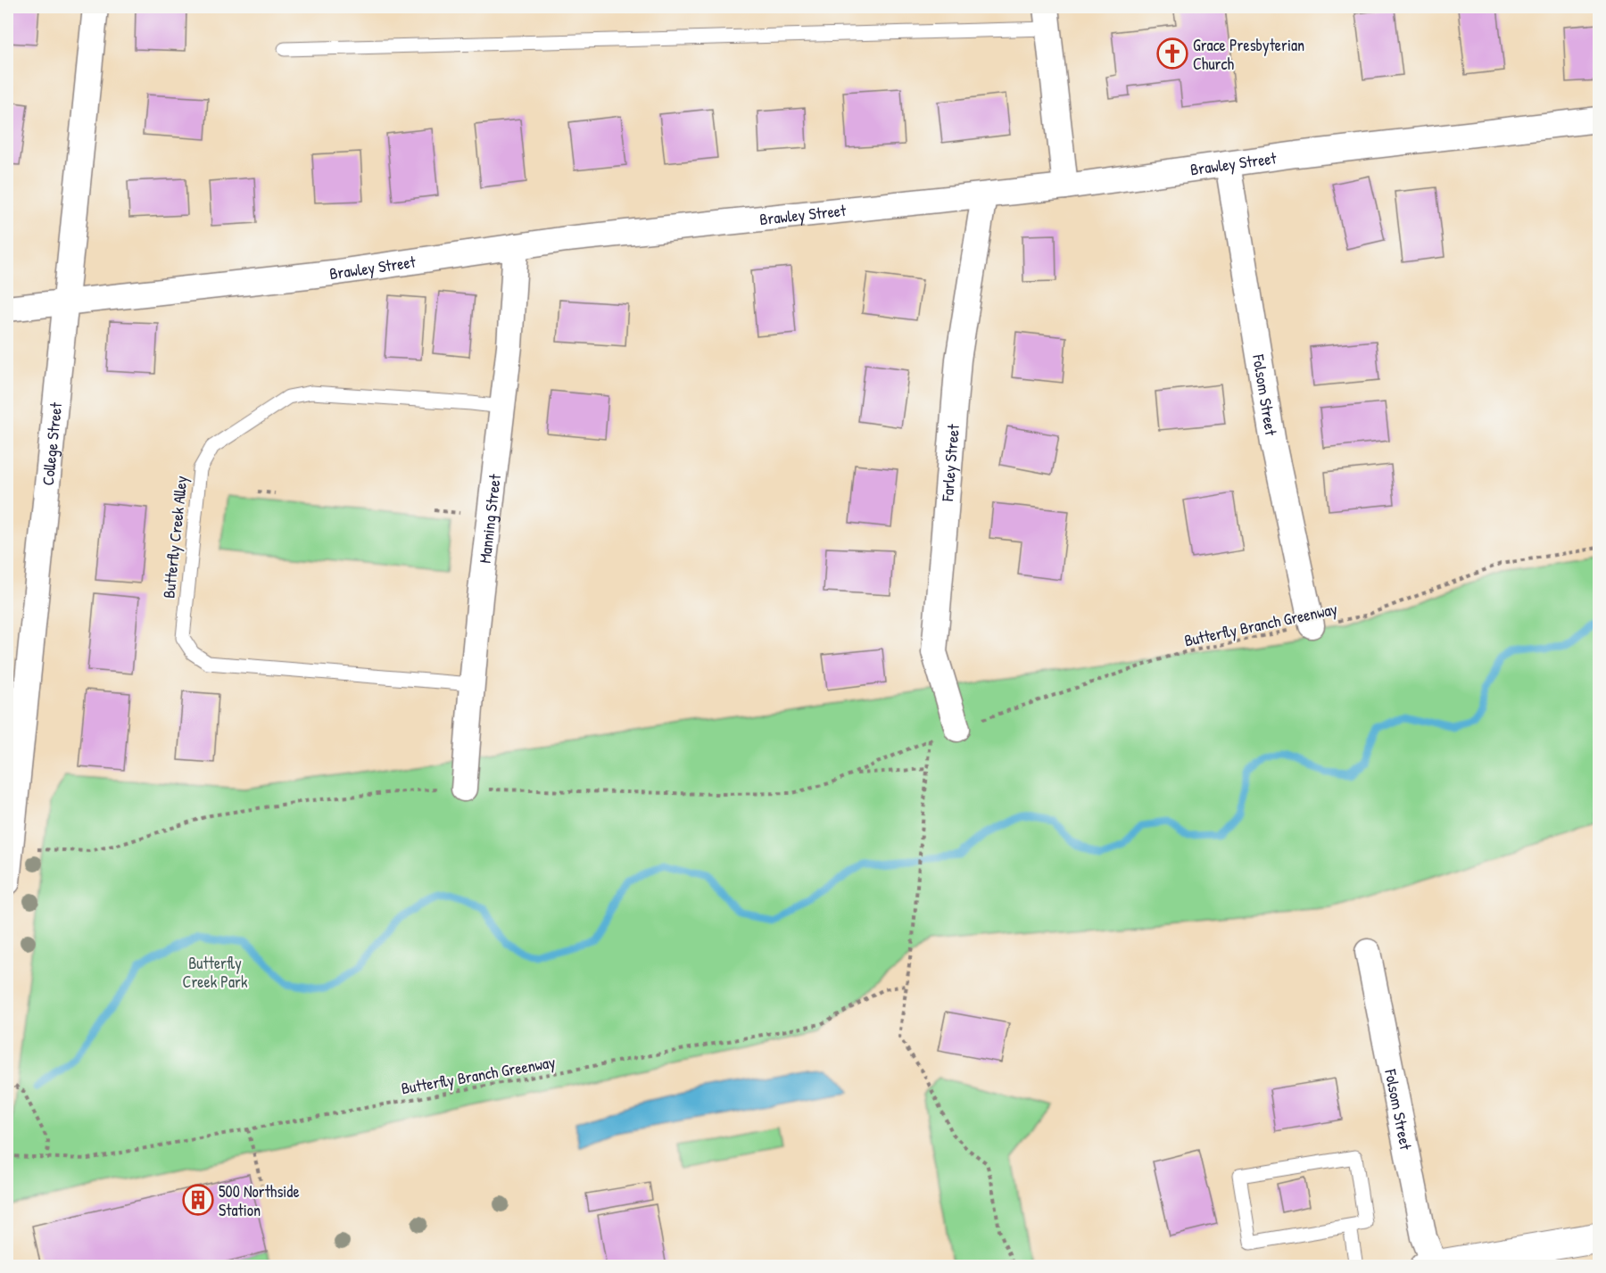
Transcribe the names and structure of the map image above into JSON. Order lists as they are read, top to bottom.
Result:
{
  "streets": {
    "street": [
      "Brawley Street",
      "Folsom Street",
      "College Street",
      "Farley Street",
      "Manning Street"
    ],
    "lane": ["Butterfly Creek Alley"],
    "path": ["Butterfly Branch Greenway"]
  },
  "crossings": [
    ["Brawley Street", "Folsom Street"],
    ["Brawley Street", "College Street"],
    ["Brawley Street", "Farley Street"],
    ["Brawley Street", "Manning Street"],
    ["Folsom Street", "Butterfly Branch Greenway"],
    ["College Street", "Butterfly Branch Greenway"],
    ["Farley Street", "Butterfly Branch Greenway"],
    ["Manning Street", "Butterfly Creek Alley"],
    ["Manning Street", "Butterfly Branch Greenway"]
  ],
  "parks": ["Butterfly Creek Park"],
  "places": {
    "church": ["Grace Presbyterian Church"],
    "building": ["500 Northside Station"]
  }
}
